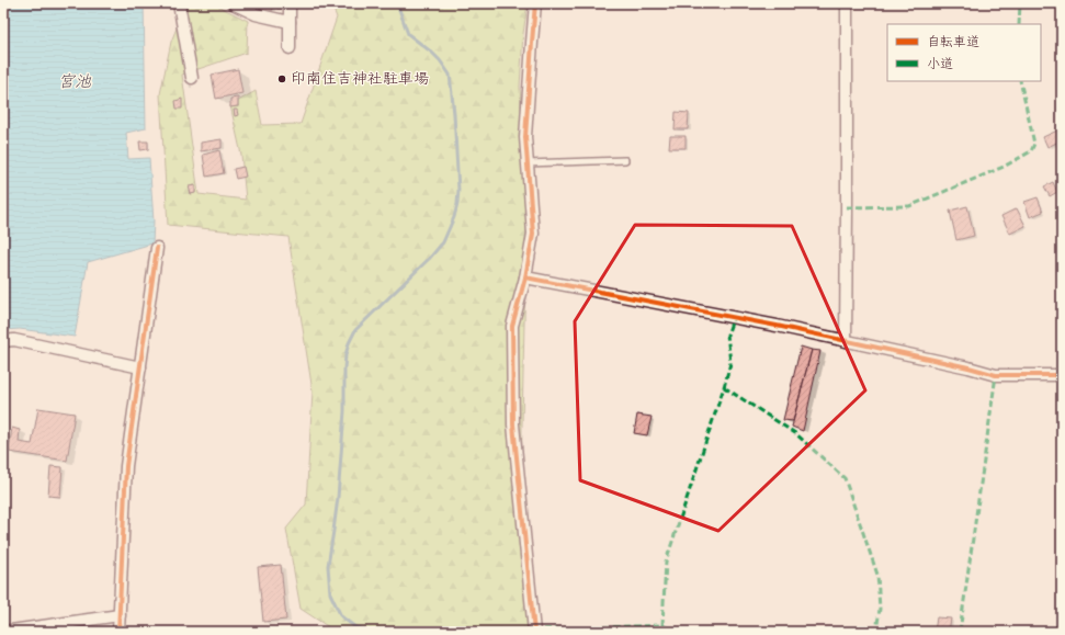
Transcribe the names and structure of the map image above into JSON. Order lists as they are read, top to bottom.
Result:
{
  "water": ["宮池"],
  "places": ["印南住吉神社駐車場"],
  "legend": ["自転車道", "小道"]
}
